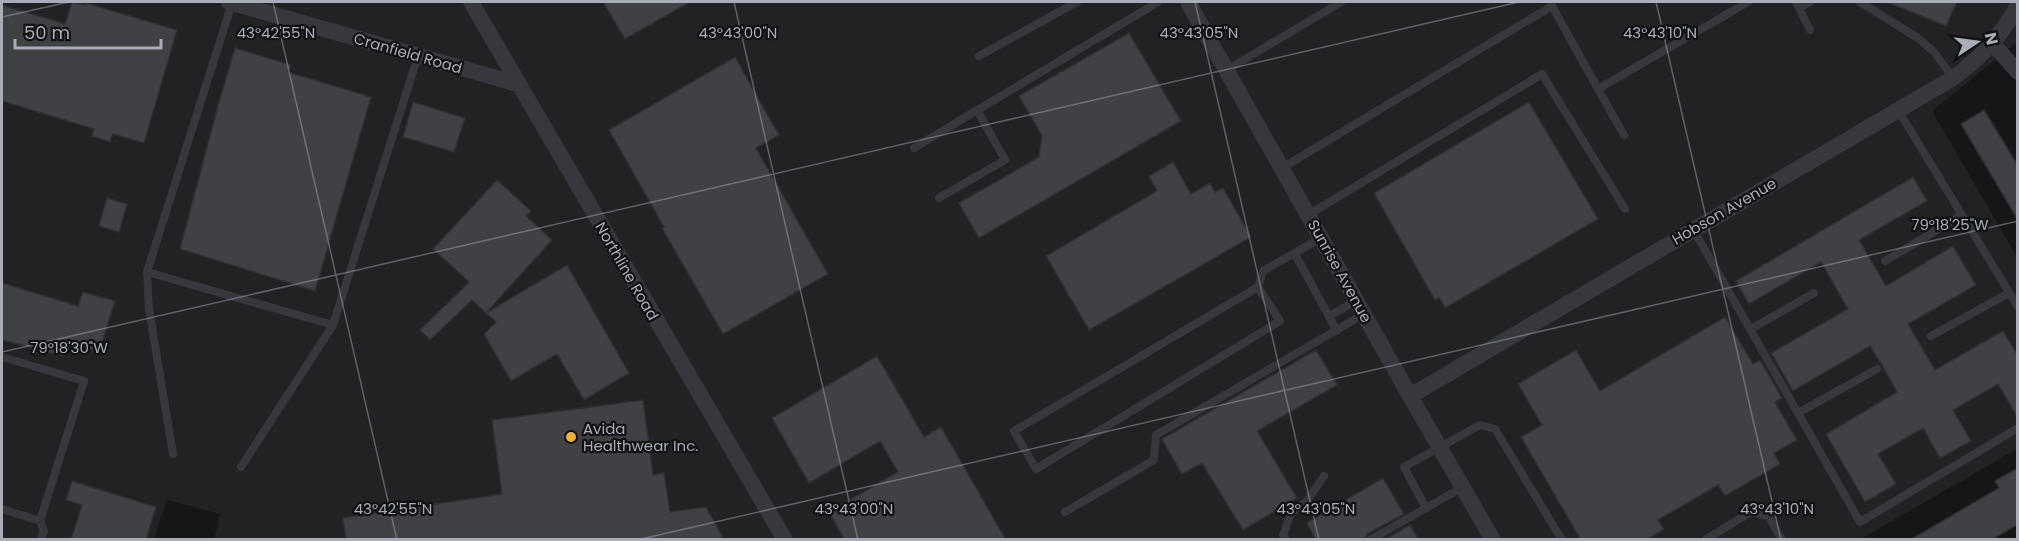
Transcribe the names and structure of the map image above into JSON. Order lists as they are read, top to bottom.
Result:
{
  "streets": {
    "street": [
      "Cranfield Road",
      "Hobson Avenue",
      "Northline Road",
      "Sunrise Avenue"
    ]
  },
  "crossings": [
    ["Cranfield Road", "Northline Road"],
    ["Hobson Avenue", "Sunrise Avenue"]
  ],
  "places": ["Avida Healthwear Inc."],
  "scale_bar": "50 m",
  "north": "right",
  "coordinates": [
    "43°42'55\"N",
    "43°43'00\"N",
    "43°43'05\"N",
    "43°43'10\"N",
    "79°18'25\"W",
    "79°18'30\"W"
  ]
}
